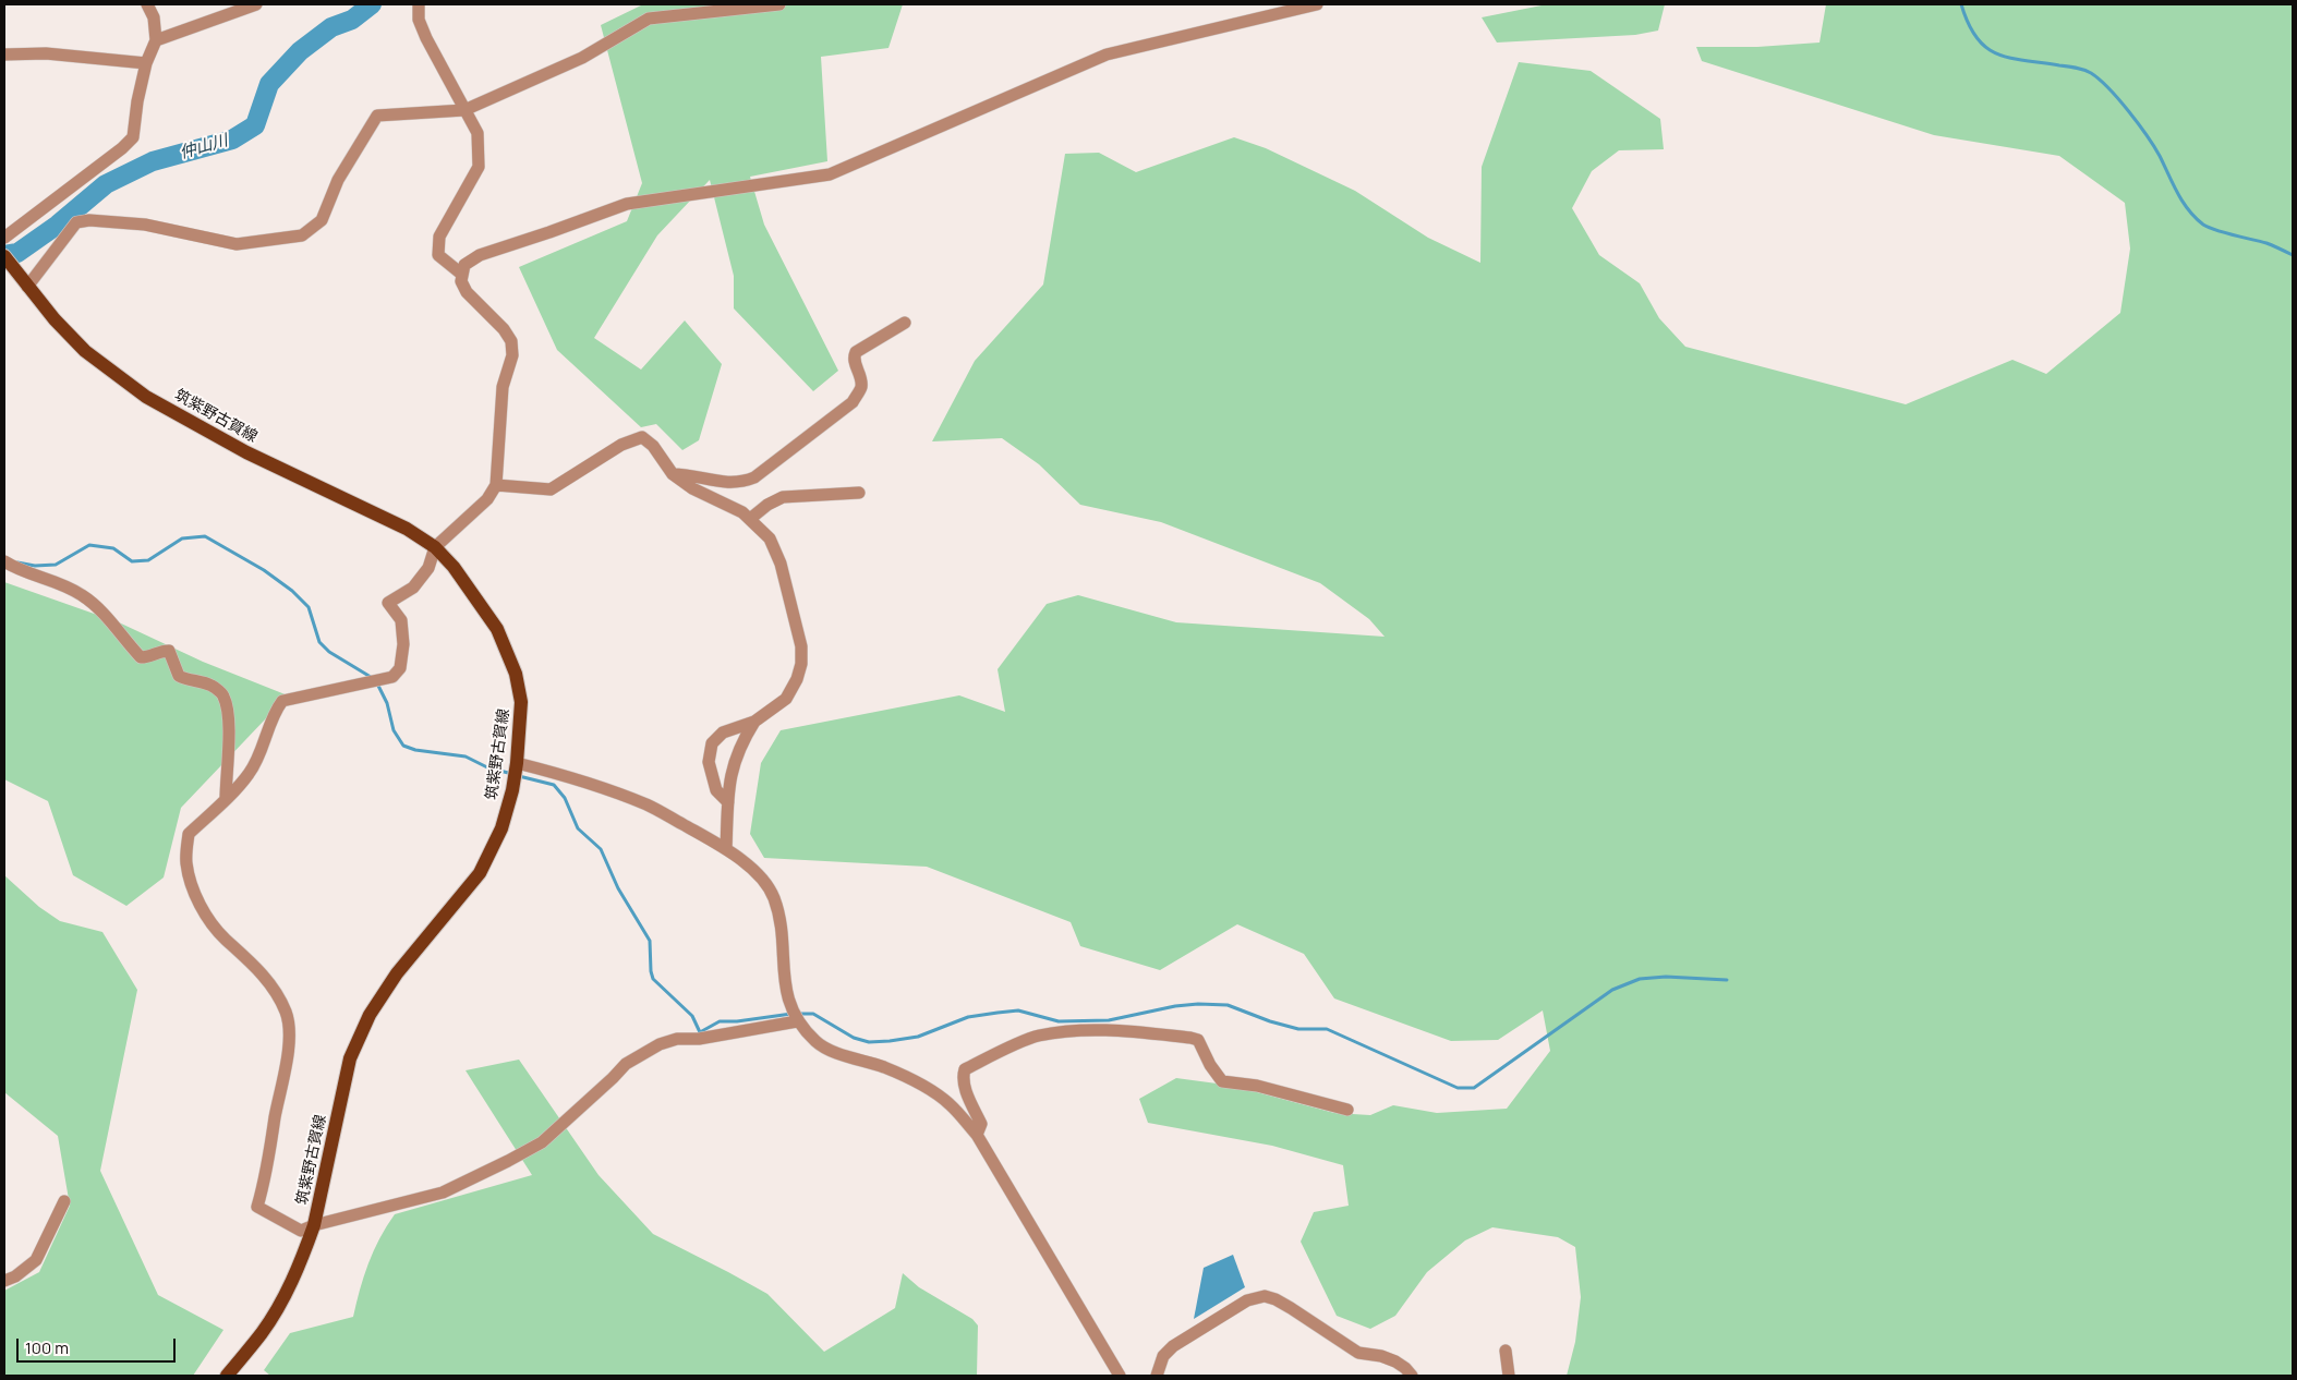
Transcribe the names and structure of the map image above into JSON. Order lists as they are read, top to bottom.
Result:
{
  "streets": {
    "main road": ["筑紫野古賀線"]
  },
  "water": ["仲山川"],
  "scale_bar": "100 m"
}
